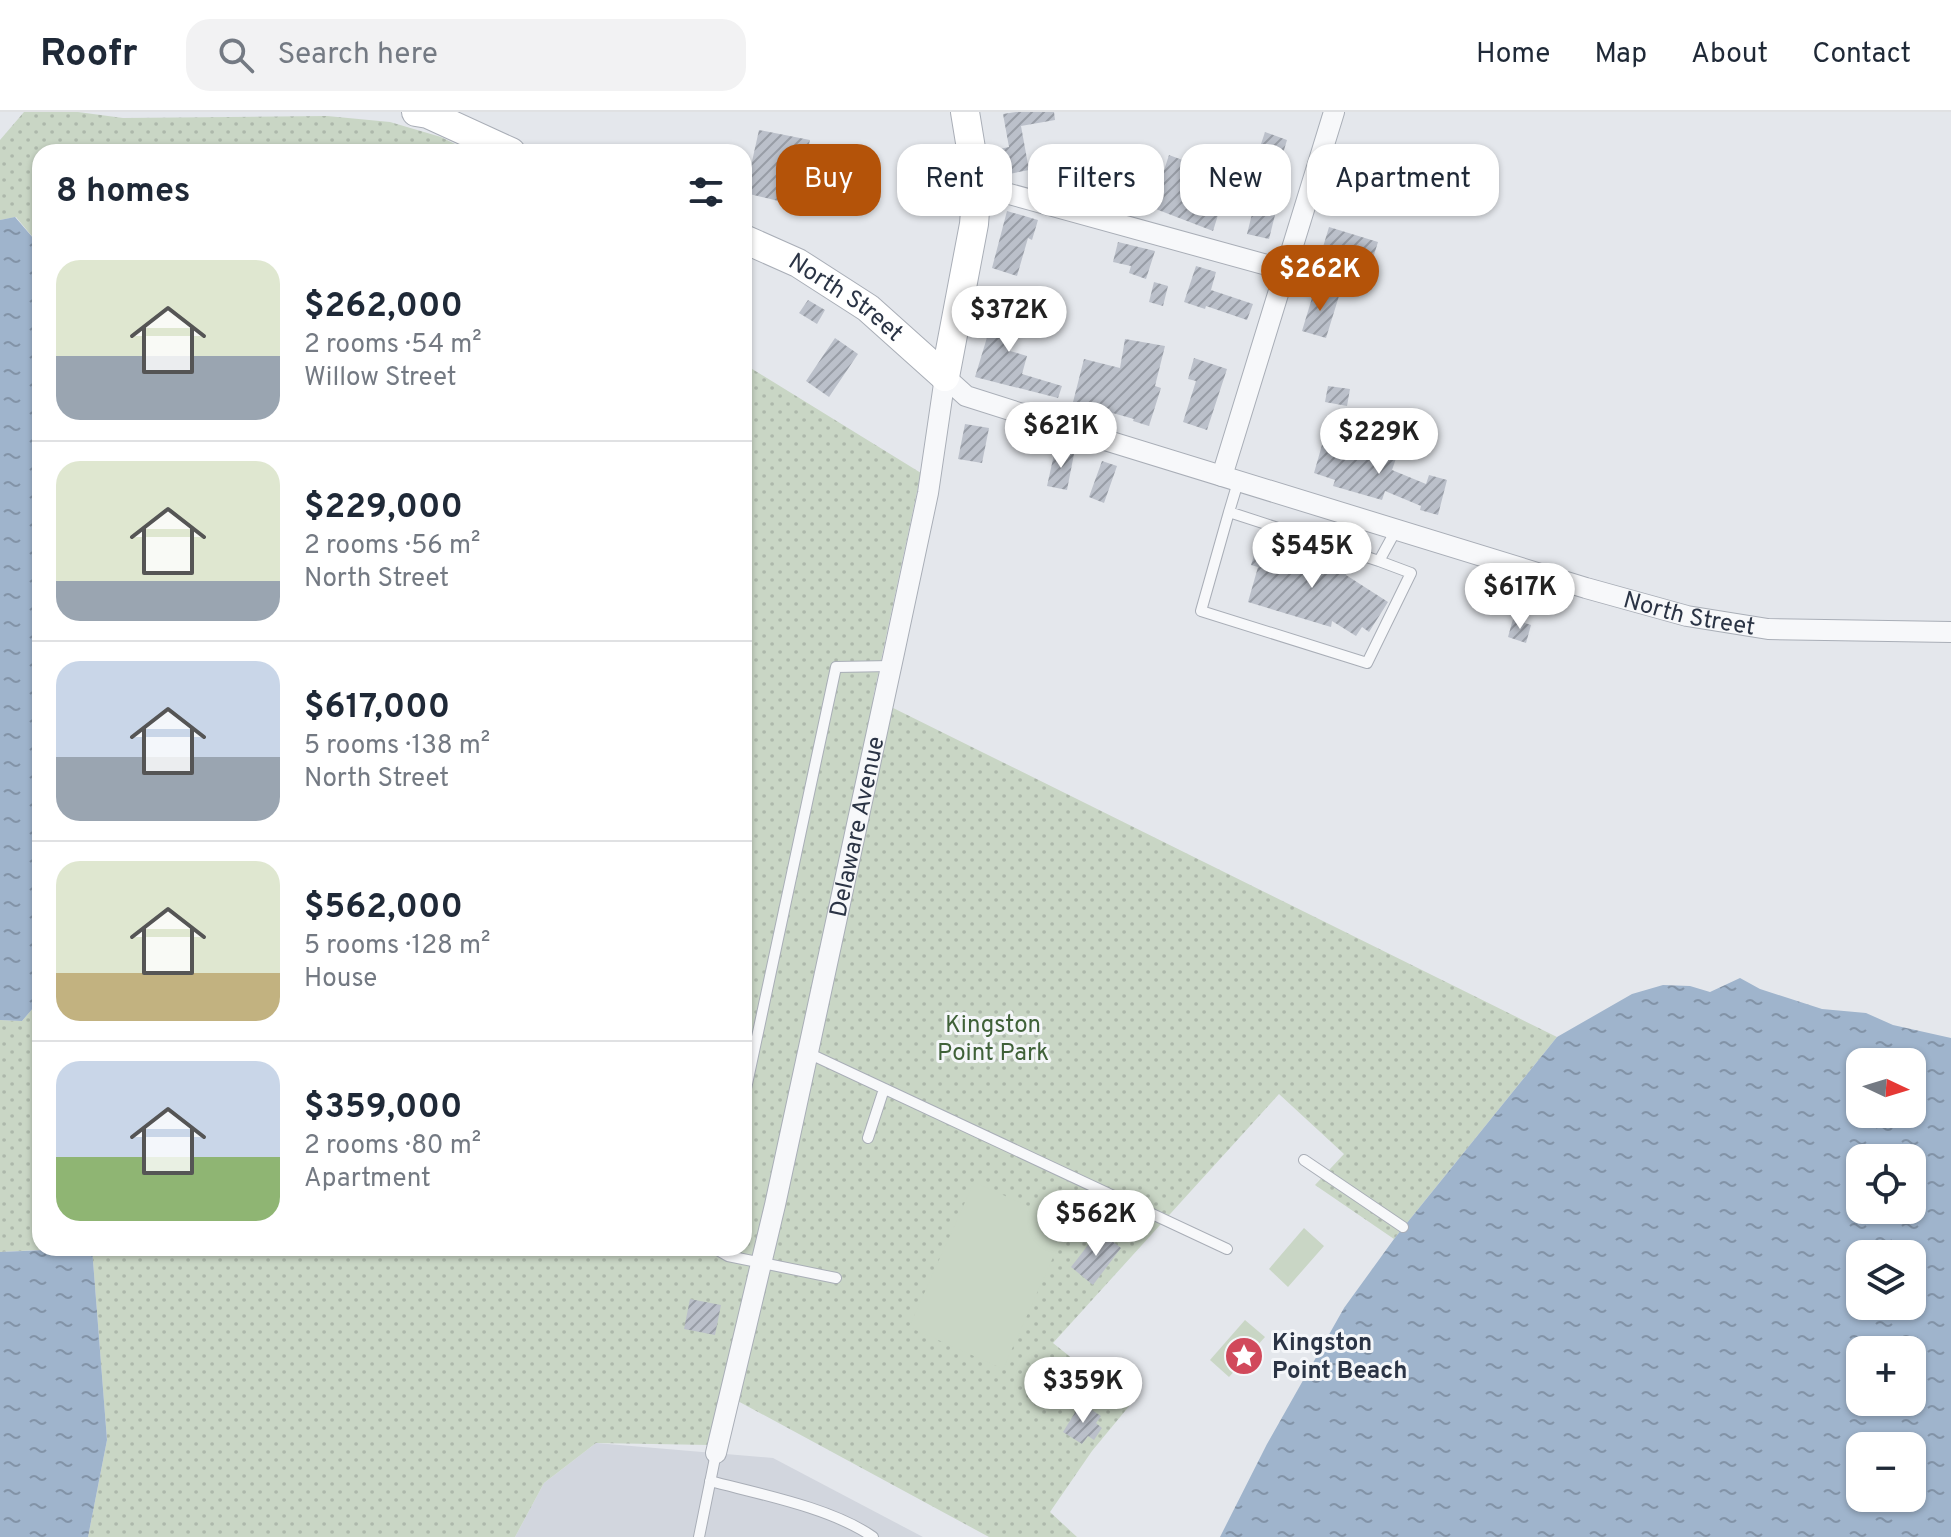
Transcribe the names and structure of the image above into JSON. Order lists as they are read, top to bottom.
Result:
{
  "streets": {
    "street": ["North Street", "Delaware Avenue"]
  },
  "crossings": [
    ["North Street", "Delaware Avenue"]
  ],
  "parks": ["Kingston Point Park"],
  "places": {
    "place": ["Kingston Point Beach"]
  },
  "north": "right",
  "page": {
    "header": "Roofr",
    "search": "Search here",
    "nav": [
      "Home",
      "Map",
      "About",
      "Contact"
    ],
    "chip": [
      "Buy",
      "Rent",
      "Filters",
      "New",
      "Apartment"
    ],
    "heading": "8 homes",
    "list": [
      {
        "name": "$262,000",
        "note": "2 rooms · 54 m² · Willow Street"
      },
      {
        "name": "$229,000",
        "note": "2 rooms · 56 m² · North Street"
      },
      {
        "name": "$617,000",
        "note": "5 rooms · 138 m² · North Street"
      },
      {
        "name": "$562,000",
        "note": "5 rooms · 128 m² · House"
      },
      {
        "name": "$359,000",
        "note": "2 rooms · 80 m² · Apartment"
      }
    ],
    "price": [
      "$262K",
      "$372K",
      "$621K",
      "$229K",
      "$545K",
      "$617K",
      "$562K",
      "$359K"
    ],
    "map_buttons": ["+", "−"]
  }
}
